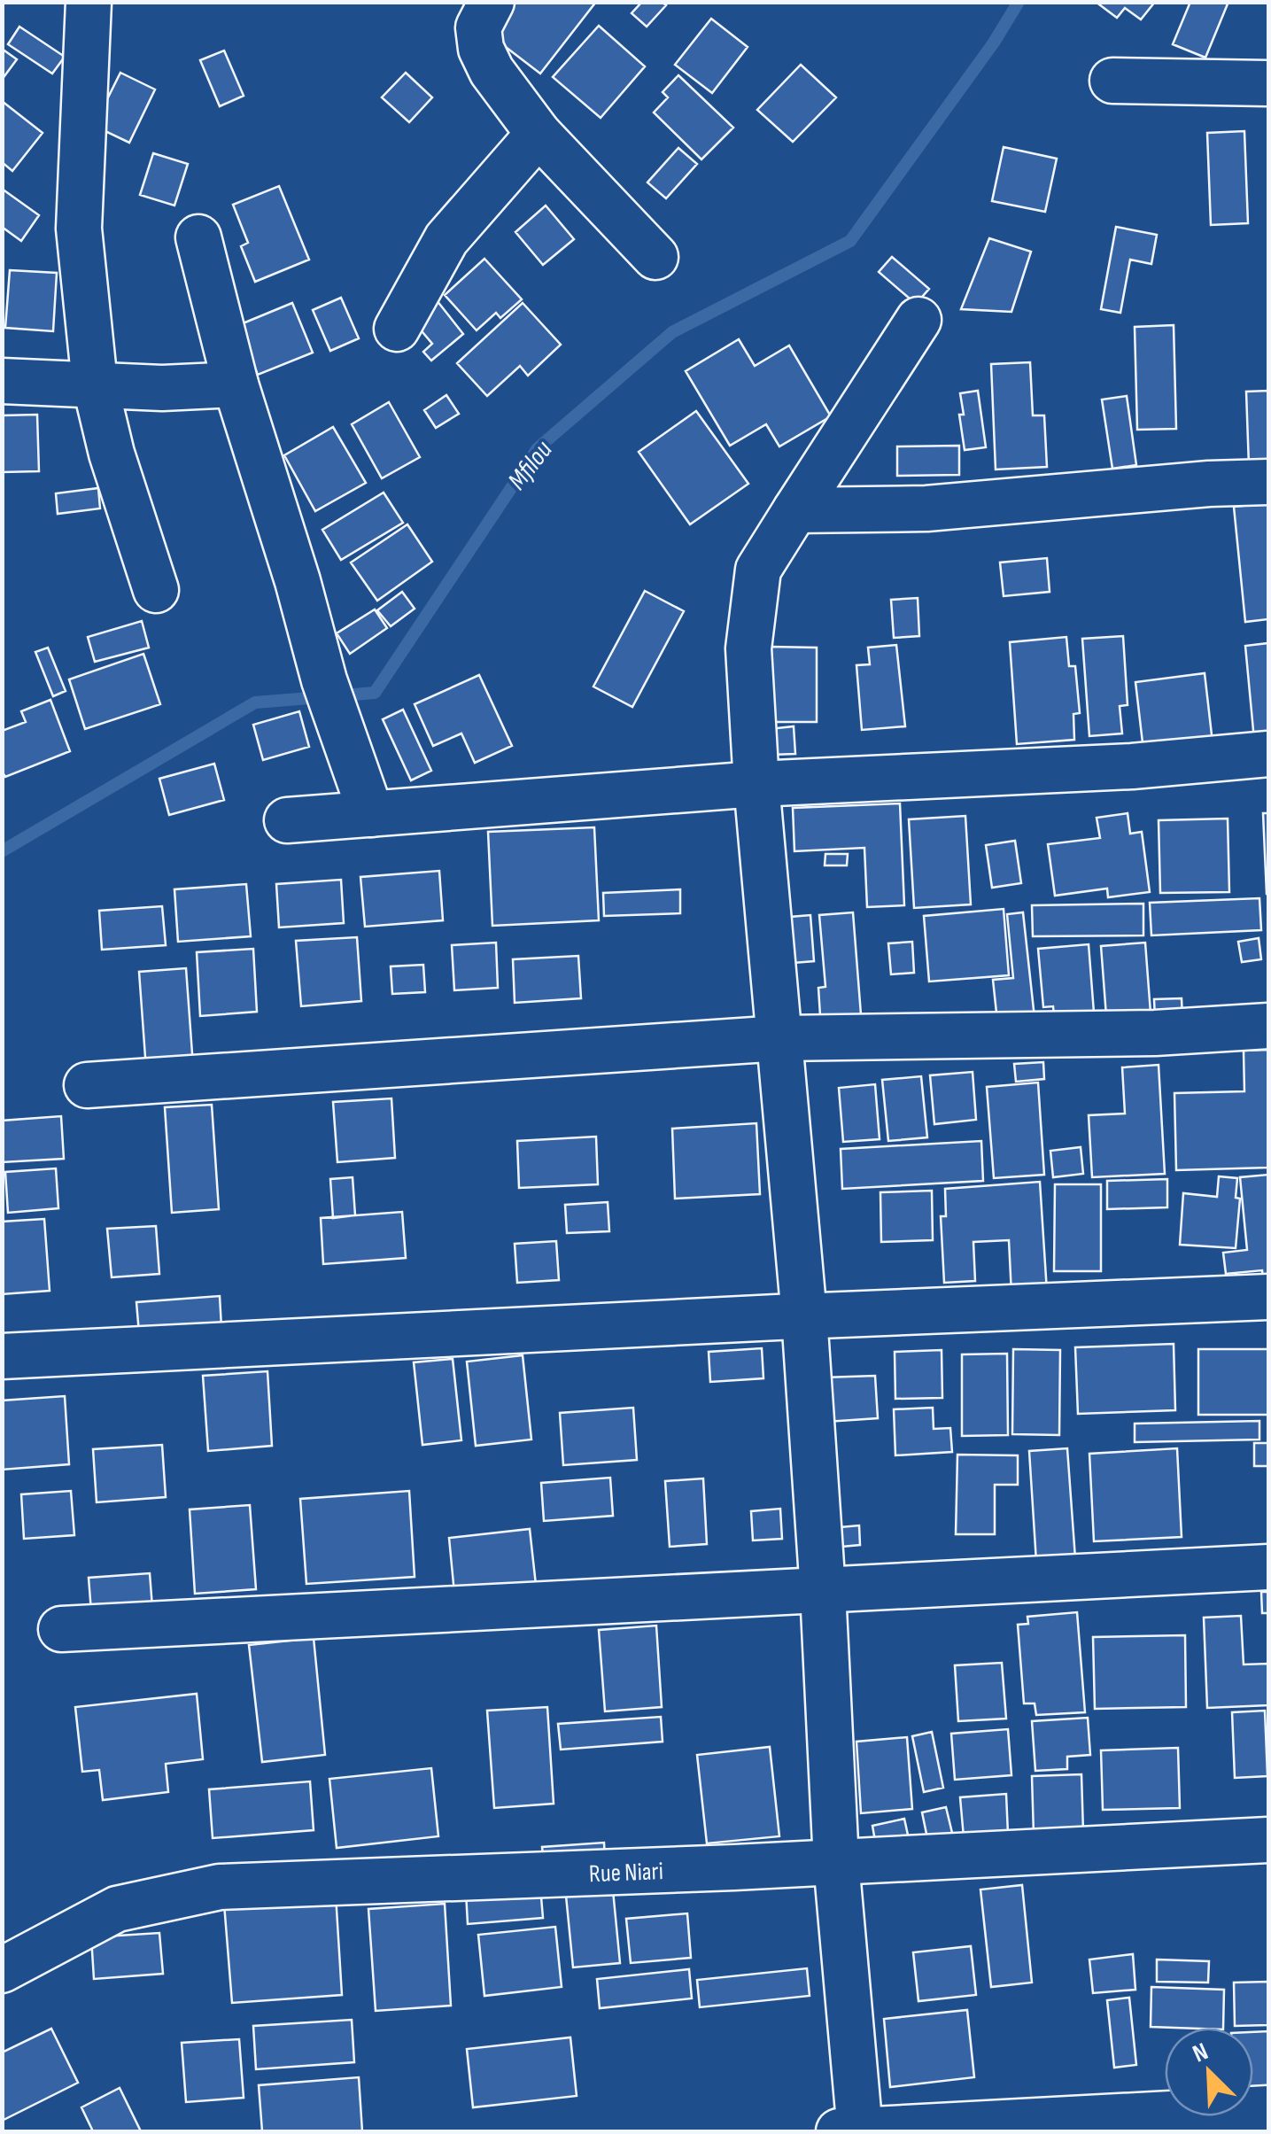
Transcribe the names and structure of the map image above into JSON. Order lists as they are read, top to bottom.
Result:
{
  "streets": {
    "street": ["Rue Niari"]
  },
  "water": ["Mfilou"],
  "north": "top left"
}
